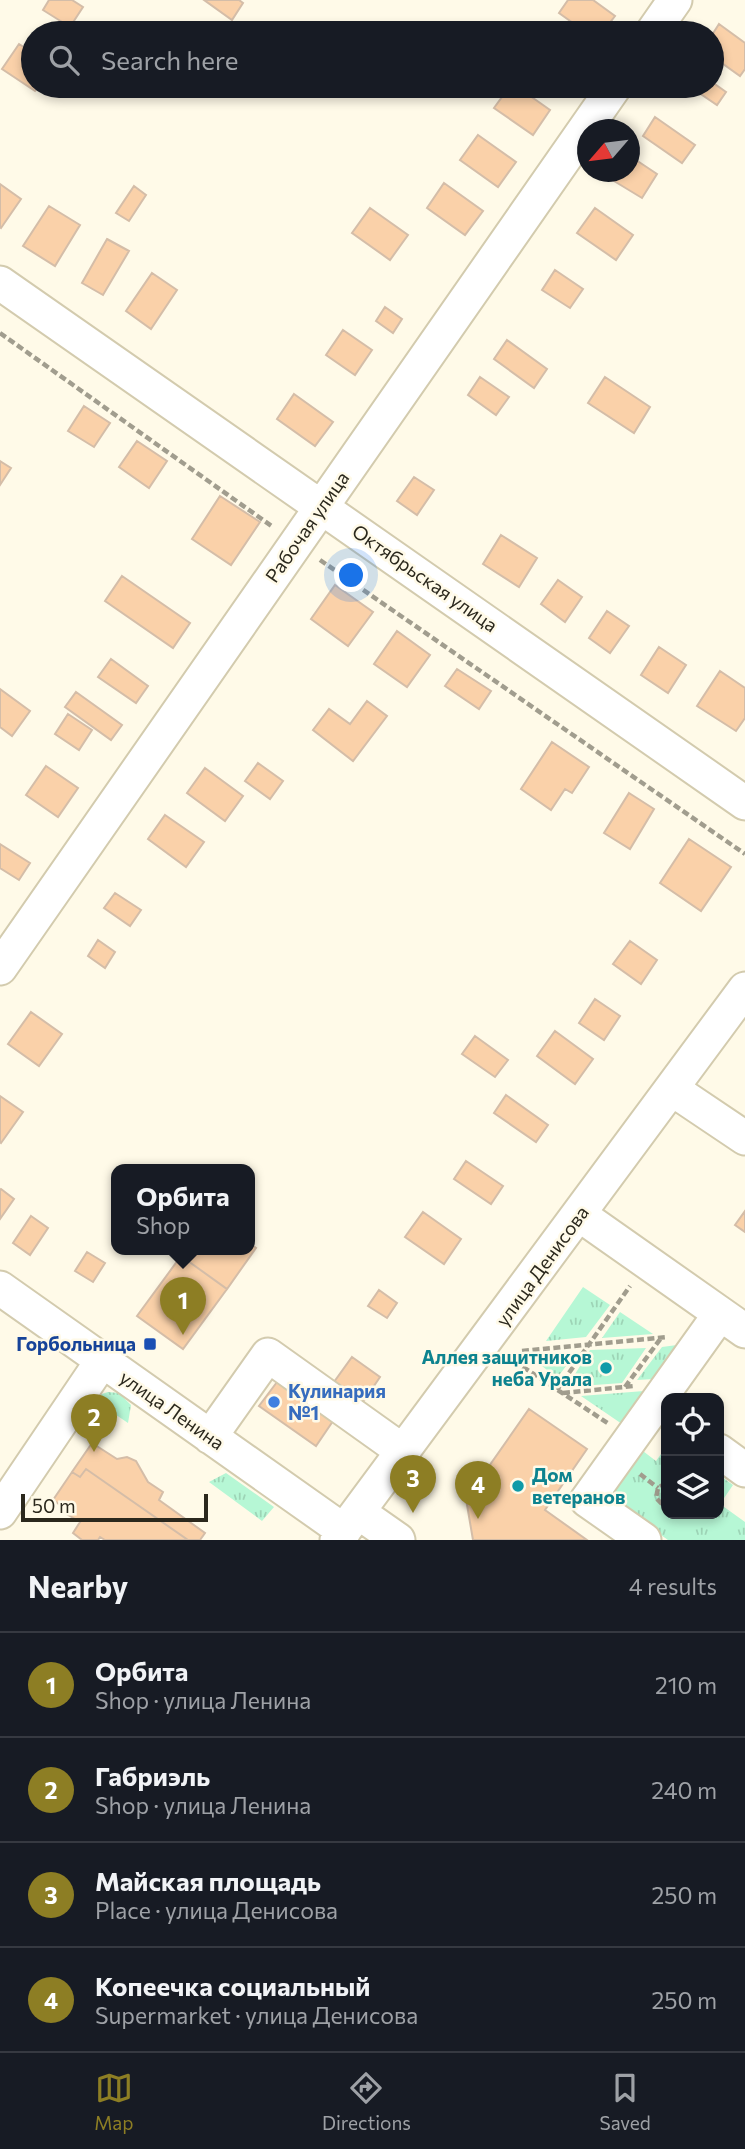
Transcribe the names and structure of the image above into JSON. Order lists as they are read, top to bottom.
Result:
{
  "streets": {
    "street": [
      "Рабочая улица",
      "Октябрьская улица",
      "улица Денисова",
      "улица Ленина"
    ]
  },
  "crossings": [
    ["Рабочая улица", "Октябрьская улица"],
    ["улица Денисова", "улица Ленина"]
  ],
  "places": {
    "transit": ["Горбольница"],
    "other": ["Аллея защитников неба Урала", "Кулинария №1", "Дом ветеранов"]
  },
  "scale_bar": "50 m",
  "north": "bottom left",
  "page": {
    "search": "Search here",
    "popup": ["Орбита", "Shop"],
    "pins": [
      "1",
      "2",
      "3",
      "4"
    ],
    "scale": "50 m",
    "heading": ["Nearby", "4 results"],
    "list": [
      {
        "mark": "1",
        "name": "Орбита",
        "note": "Shop · улица Ленина",
        "value": "210 m"
      },
      {
        "mark": "2",
        "name": "Габриэль",
        "note": "Shop · улица Ленина",
        "value": "240 m"
      },
      {
        "mark": "3",
        "name": "Майская площадь",
        "note": "Place · улица Денисова",
        "value": "250 m"
      },
      {
        "mark": "4",
        "name": "Копеечка социальный",
        "note": "Supermarket · улица Денисова",
        "value": "250 m"
      }
    ],
    "nav": ["Map", "Directions", "Saved"]
  }
}
